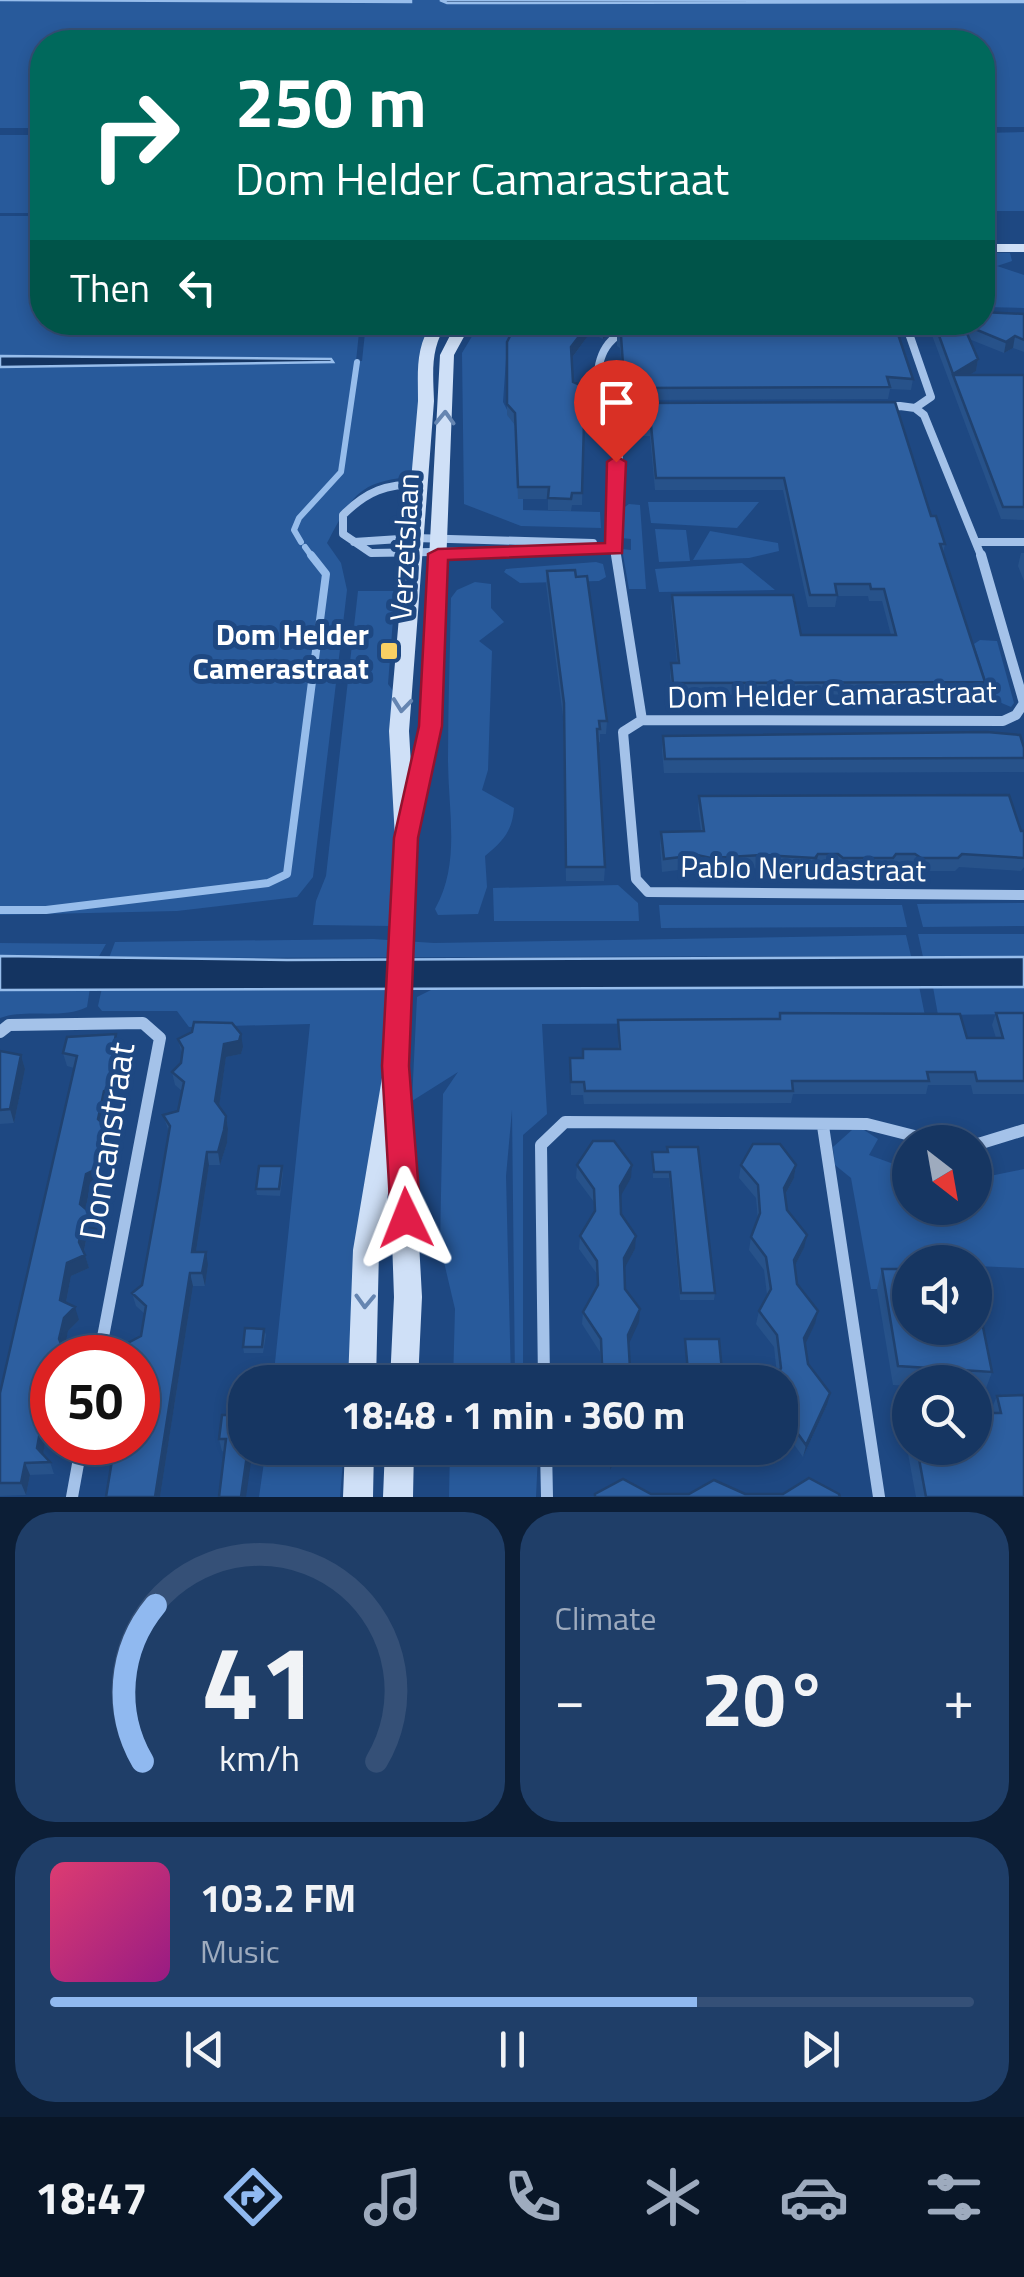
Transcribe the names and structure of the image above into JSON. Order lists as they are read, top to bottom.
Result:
{
  "streets": {
    "main road": ["Verzetslaan"],
    "street": ["Dom Helder Camarastraat", "Pablo Nerudastraat", "Doncanstraat"]
  },
  "crossings": [
    ["Dom Helder Camarastraat", "Pablo Nerudastraat"]
  ],
  "places": {
    "transit": ["Dom Helder Camerastraat"]
  },
  "north": "bottom right",
  "page": {
    "turn": ["250 m", "Dom Helder Camarastraat"],
    "then": "Then",
    "limit": "50",
    "trip": "18:48 · 1 min · 360 m",
    "tile": "Climate",
    "heat": ["−", "20°", "+"],
    "song": ["103.2 FM", "Music"],
    "tabs": "18:47",
    "gauge": ["41", "km/h"]
  }
}
